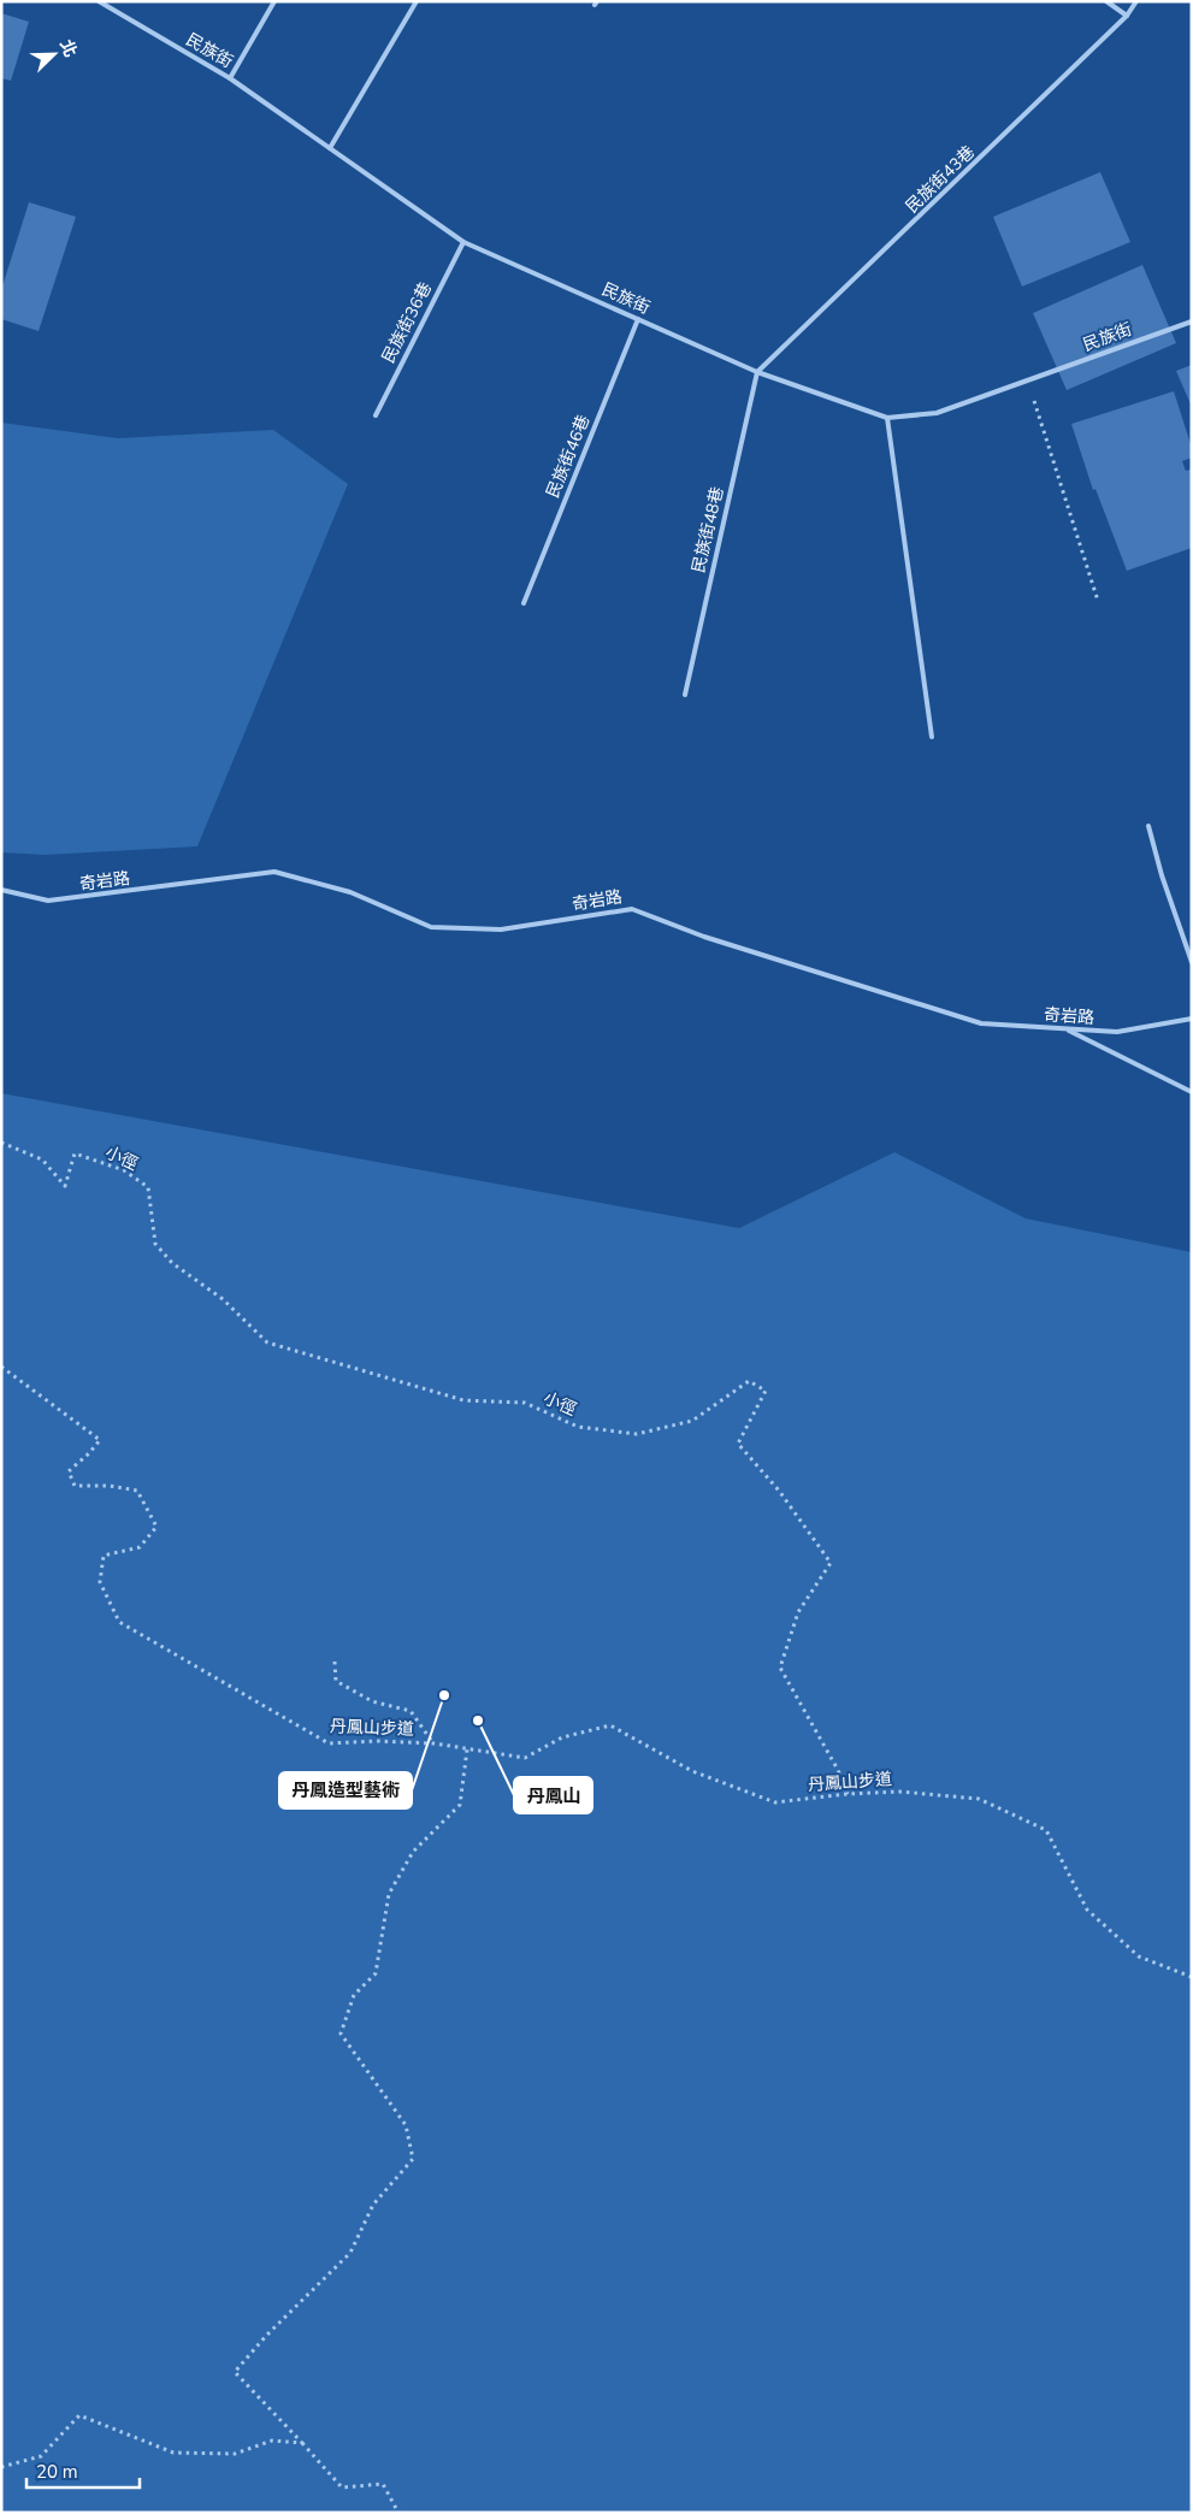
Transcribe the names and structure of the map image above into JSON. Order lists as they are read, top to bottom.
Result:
{
  "streets": {
    "lane": [
      "民族街",
      "民族街43巷",
      "民族街36巷",
      "民族街46巷",
      "民族街48巷",
      "奇岩路"
    ],
    "path": ["小徑", "丹鳳山步道"]
  },
  "crossings": [
    ["民族街", "民族街43巷"],
    ["民族街", "民族街36巷"],
    ["民族街", "民族街46巷"],
    ["民族街", "民族街48巷"],
    ["民族街43巷", "民族街48巷"],
    ["小徑", "丹鳳山步道"]
  ],
  "places": ["丹鳳造型藝術", "丹鳳山"],
  "scale_bar": "20 m",
  "north": "top right"
}
